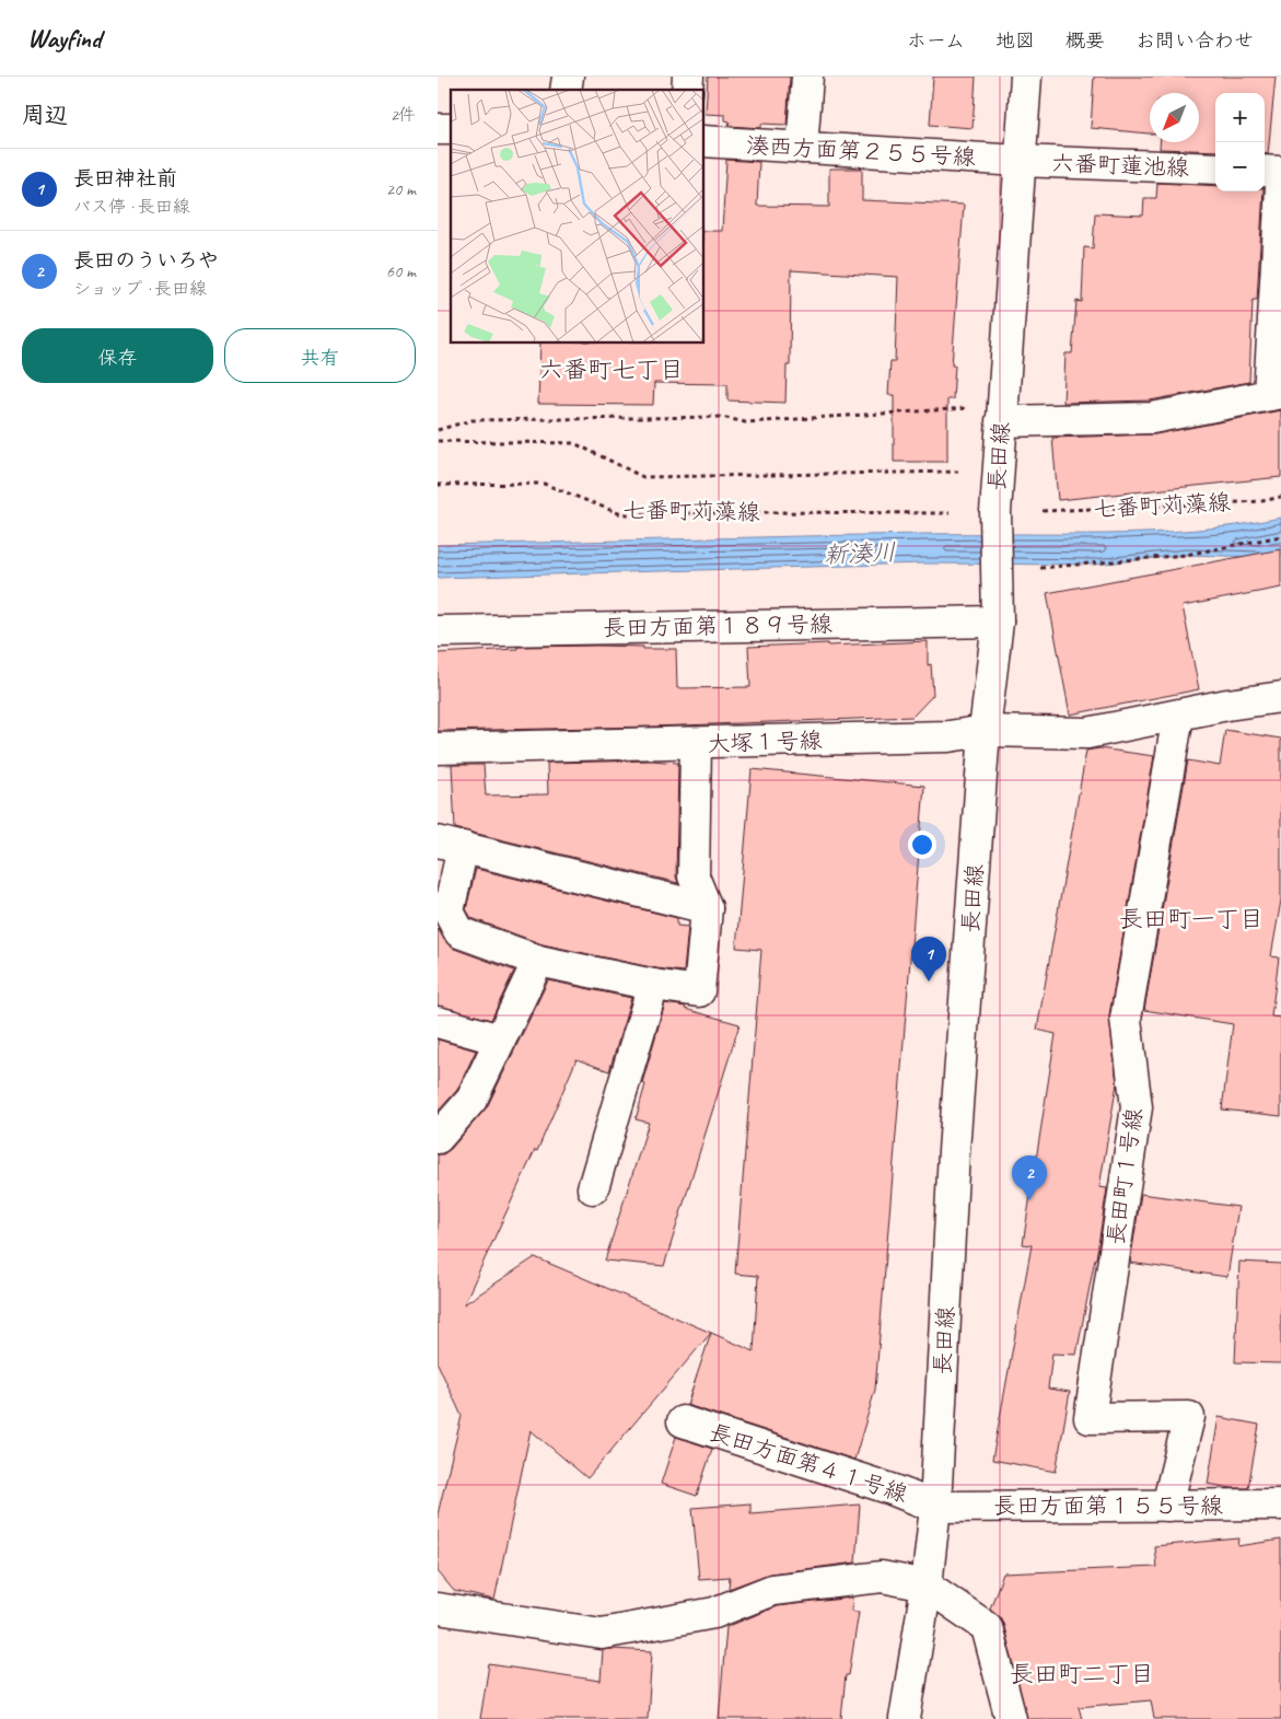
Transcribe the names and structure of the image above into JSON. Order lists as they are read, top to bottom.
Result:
{
  "streets": {
    "street": [
      "湊西方面第２５５号線",
      "六番町蓮池線",
      "長田線",
      "長田方面第１８９号線",
      "大塚１号線",
      "長田町１号線",
      "長田方面第４１号線",
      "長田方面第１５５号線"
    ],
    "path": ["七番町苅藻線"]
  },
  "crossings": [
    ["湊西方面第２５５号線", "六番町蓮池線"],
    ["湊西方面第２５５号線", "長田線"],
    ["六番町蓮池線", "長田線"],
    ["長田線", "長田方面第１８９号線"],
    ["長田線", "大塚１号線"],
    ["長田線", "長田方面第４１号線"],
    ["長田線", "長田方面第１５５号線"],
    ["長田町１号線", "長田方面第１５５号線"],
    ["長田方面第４１号線", "長田方面第１５５号線"]
  ],
  "districts": ["六番町七丁目", "長田町一丁目", "長田町二丁目"],
  "water": ["新湊川"],
  "north": "bottom left",
  "page": {
    "header": "Wayfind",
    "nav": [
      "ホーム",
      "地図",
      "概要",
      "お問い合わせ"
    ],
    "heading": ["周辺", "2件"],
    "map_buttons": ["+", "−"],
    "list": [
      {
        "mark": "1",
        "name": "長田神社前",
        "note": "バス停 · 長田線",
        "value": "20 m"
      },
      {
        "mark": "2",
        "name": "長田のういろや",
        "note": "ショップ · 長田線",
        "value": "60 m"
      }
    ],
    "buttons": ["保存", "共有"],
    "pins": ["1", "2"]
  }
}
